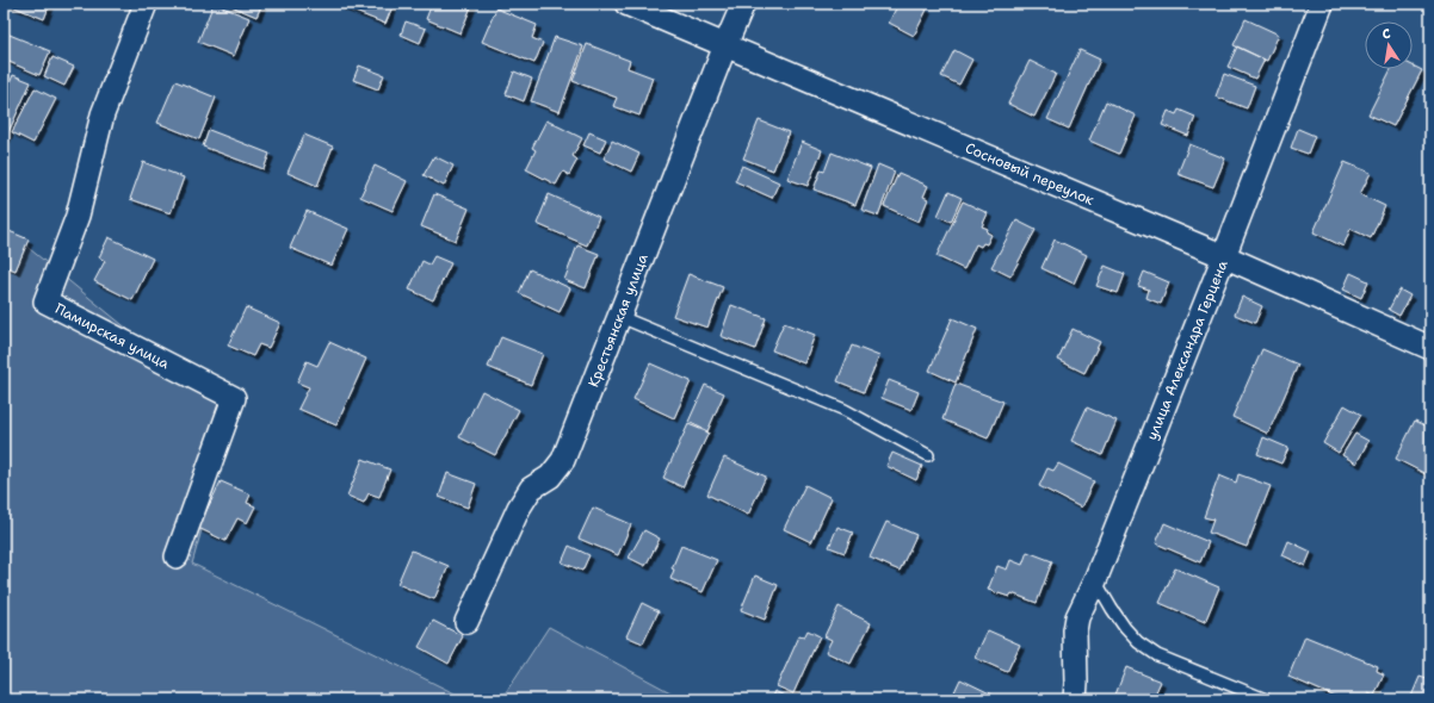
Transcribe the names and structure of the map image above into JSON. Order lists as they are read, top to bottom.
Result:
{
  "streets": {
    "street": [
      "Сосновый переулок",
      "Крестьянская улица",
      "Памирская улица",
      "улица Александра Герцена"
    ]
  },
  "crossings": [
    ["Сосновый переулок", "Крестьянская улица"],
    ["Сосновый переулок", "улица Александра Герцена"]
  ],
  "north": "top"
}
